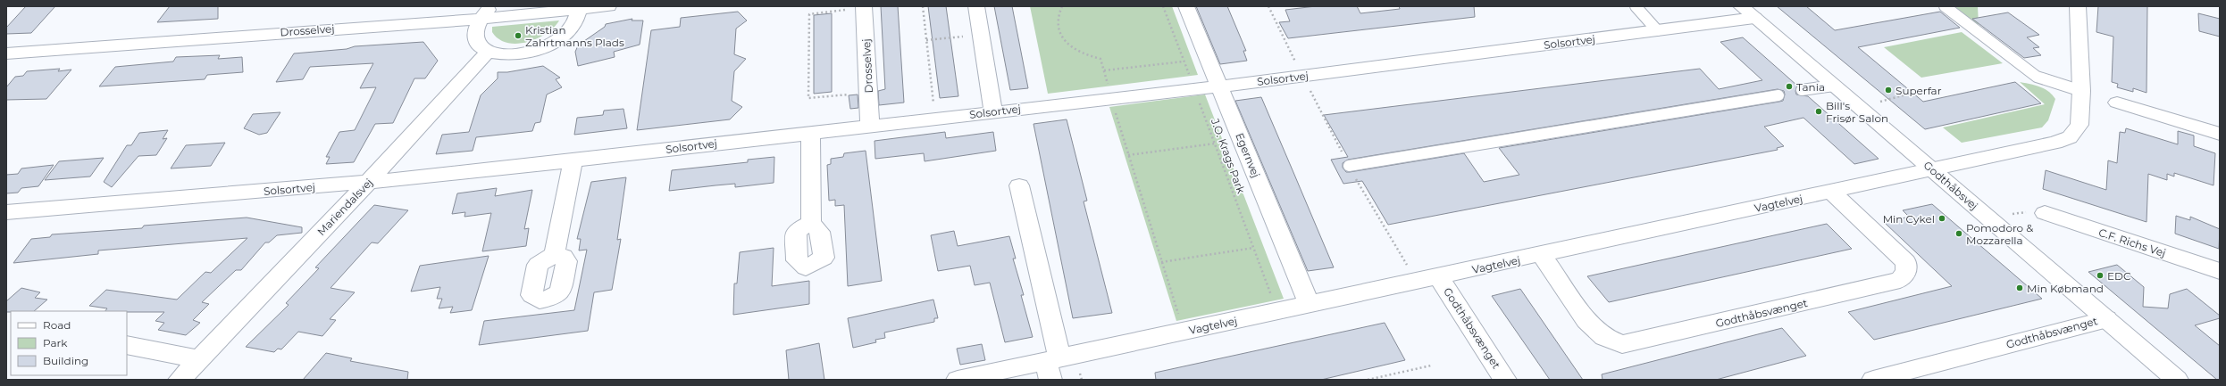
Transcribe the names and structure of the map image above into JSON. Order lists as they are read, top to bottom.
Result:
{
  "streets": {
    "street": [
      "Drosselvej",
      "Solsortvej",
      "Egernvej",
      "Godthåbsvej",
      "Vagtelvej",
      "Mariendalsvej",
      "C.F. Richs Vej",
      "Godthåbsvænget"
    ],
    "path": ["J.O. Krags Park"]
  },
  "crossings": [
    ["Drosselvej", "Solsortvej"],
    ["Solsortvej", "Egernvej"],
    ["Solsortvej", "J.O. Krags Park"],
    ["Solsortvej", "Godthåbsvej"],
    ["Solsortvej", "Mariendalsvej"],
    ["Egernvej", "Vagtelvej"],
    ["J.O. Krags Park", "Vagtelvej"],
    ["Godthåbsvej", "Vagtelvej"],
    ["Godthåbsvej", "Godthåbsvænget"],
    ["Vagtelvej", "Godthåbsvænget"]
  ],
  "places": [
    "Kristian Zahrtmanns Plads",
    "Tania",
    "Superfar",
    "Bill's Frisør Salon",
    "Min Cykel",
    "Pomodoro & Mozzarella",
    "EDC",
    "Min Købmand"
  ],
  "legend": ["Road", "Park", "Building"]
}
